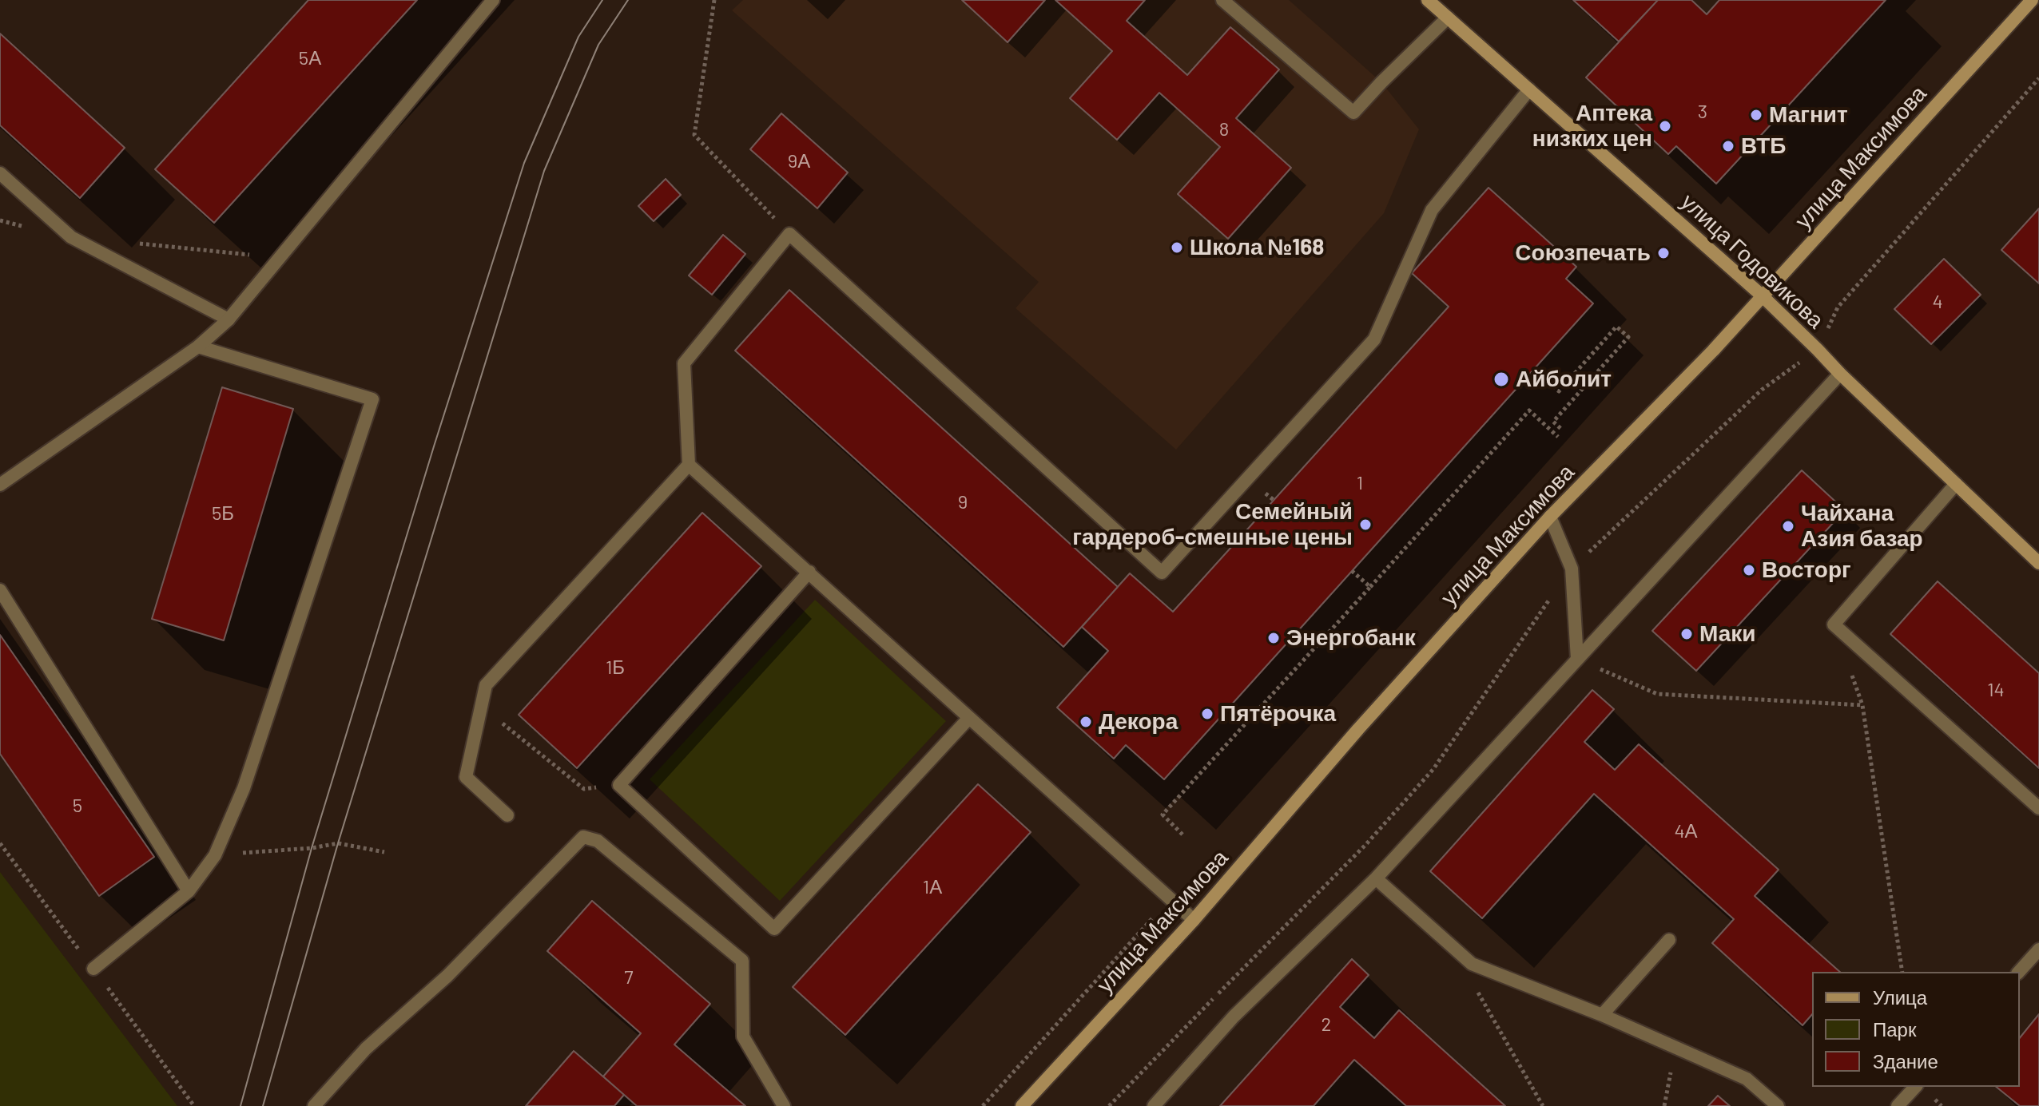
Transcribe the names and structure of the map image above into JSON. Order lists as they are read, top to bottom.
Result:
{
  "streets": {
    "main road": ["улица Максимова", "улица Годовикова"]
  },
  "crossings": [
    ["улица Максимова", "улица Годовикова"]
  ],
  "places": [
    "Магнит",
    "Аптека низких цен",
    "ВТБ",
    "Школа №168",
    "Союзпечать",
    "Айболит",
    "Семейный гардероб-смешные цены",
    "Чайхана Азия базар",
    "Восторг",
    "Маки",
    "Энергобанк",
    "Пятёрочка",
    "Декора"
  ],
  "house_numbers": [
    "5А",
    "3",
    "8",
    "9А",
    "4",
    "1",
    "9",
    "5Б",
    "1Б",
    "14",
    "5",
    "4А",
    "1А",
    "7",
    "2"
  ],
  "legend": ["Улица", "Парк", "Здание"]
}
